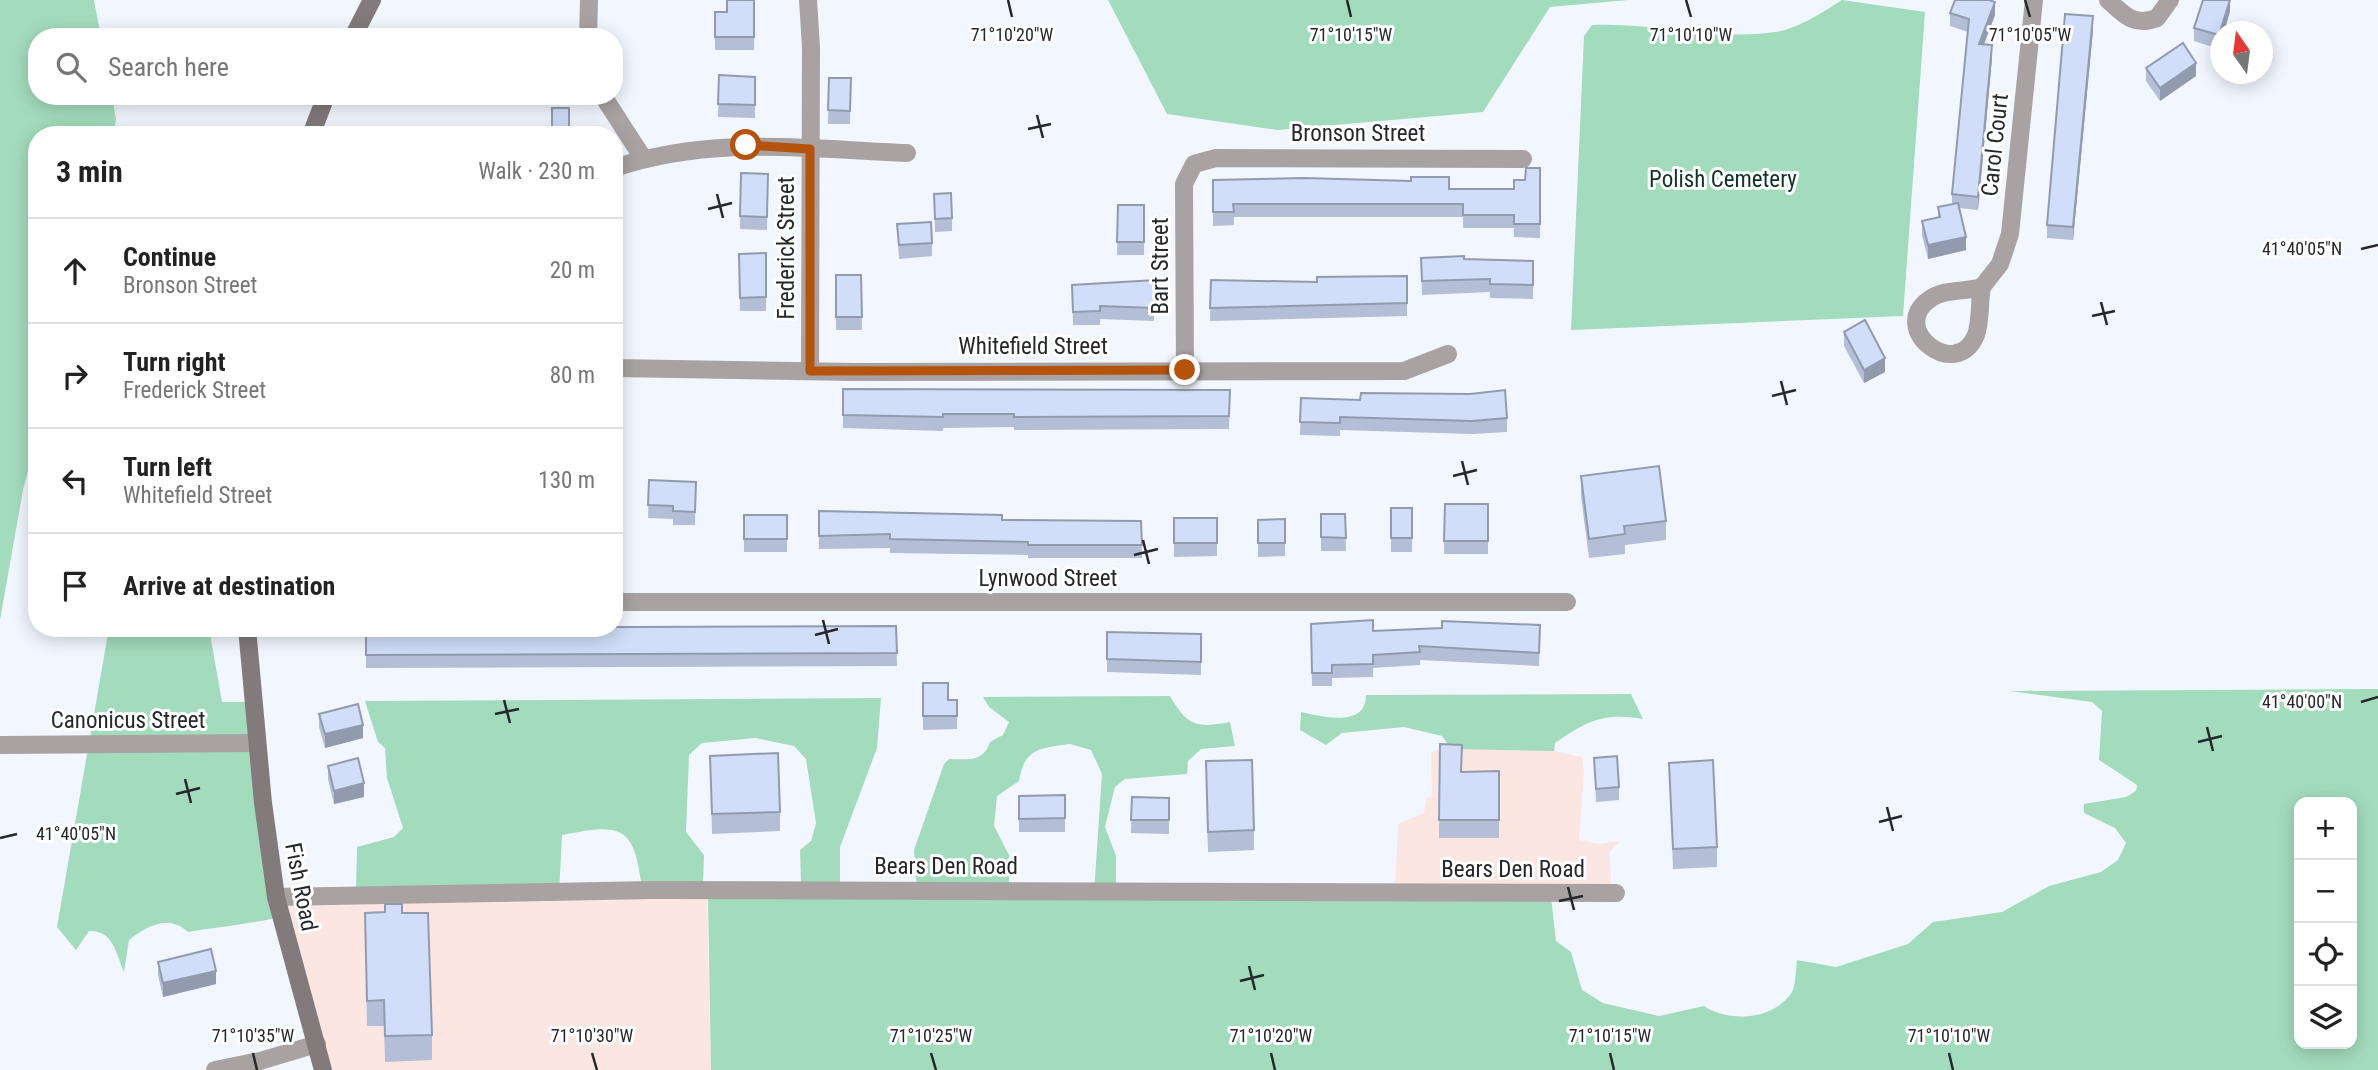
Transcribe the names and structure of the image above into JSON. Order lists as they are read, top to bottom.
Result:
{
  "streets": {
    "main road": ["Fish Road"],
    "street": [
      "Bronson Street",
      "Carol Court",
      "Frederick Street",
      "Bart Street",
      "Whitefield Street",
      "Lynwood Street",
      "Canonicus Street",
      "Bears Den Road"
    ]
  },
  "crossings": [
    ["Bronson Street", "Bart Street"],
    ["Frederick Street", "Whitefield Street"],
    ["Bart Street", "Whitefield Street"],
    ["Canonicus Street", "Fish Road"],
    ["Bears Den Road", "Fish Road"]
  ],
  "parks": ["Polish Cemetery"],
  "north": "top",
  "page": {
    "search": "Search here",
    "heading": ["3 min", "Walk · 230 m"],
    "list": [
      ["Continue", "Bronson Street", "20 m"],
      ["Turn right", "Frederick Street", "80 m"],
      ["Turn left", "Whitefield Street", "130 m"],
      "Arrive at destination"
    ],
    "map_buttons": ["+", "−"]
  },
  "coordinates": [
    "71°10'20\"W",
    "71°10'15\"W",
    "71°10'10\"W",
    "71°10'05\"W",
    "41°40'05\"N",
    "41°40'00\"N",
    "71°10'35\"W",
    "71°10'30\"W",
    "71°10'25\"W"
  ]
}
